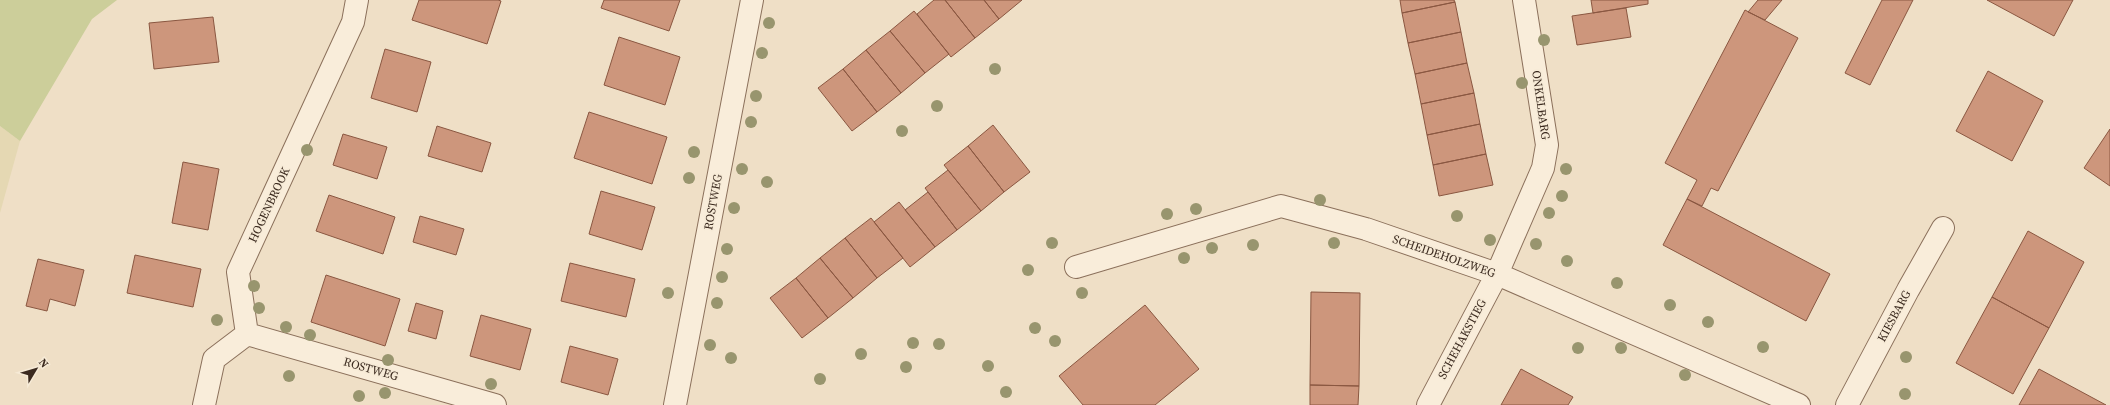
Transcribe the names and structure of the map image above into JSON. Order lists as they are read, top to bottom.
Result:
{
  "streets": {
    "street": [
      "ONKELBARG",
      "ROSTWEG",
      "HOGENBROOK",
      "SCHEIDEHOLZWEG",
      "KIESBARG",
      "SCHEHAKSTIEG"
    ]
  },
  "crossings": [
    ["ONKELBARG", "SCHEIDEHOLZWEG"],
    ["ONKELBARG", "SCHEHAKSTIEG"],
    ["ROSTWEG", "HOGENBROOK"],
    ["SCHEIDEHOLZWEG", "SCHEHAKSTIEG"]
  ],
  "north": "top right"
}
